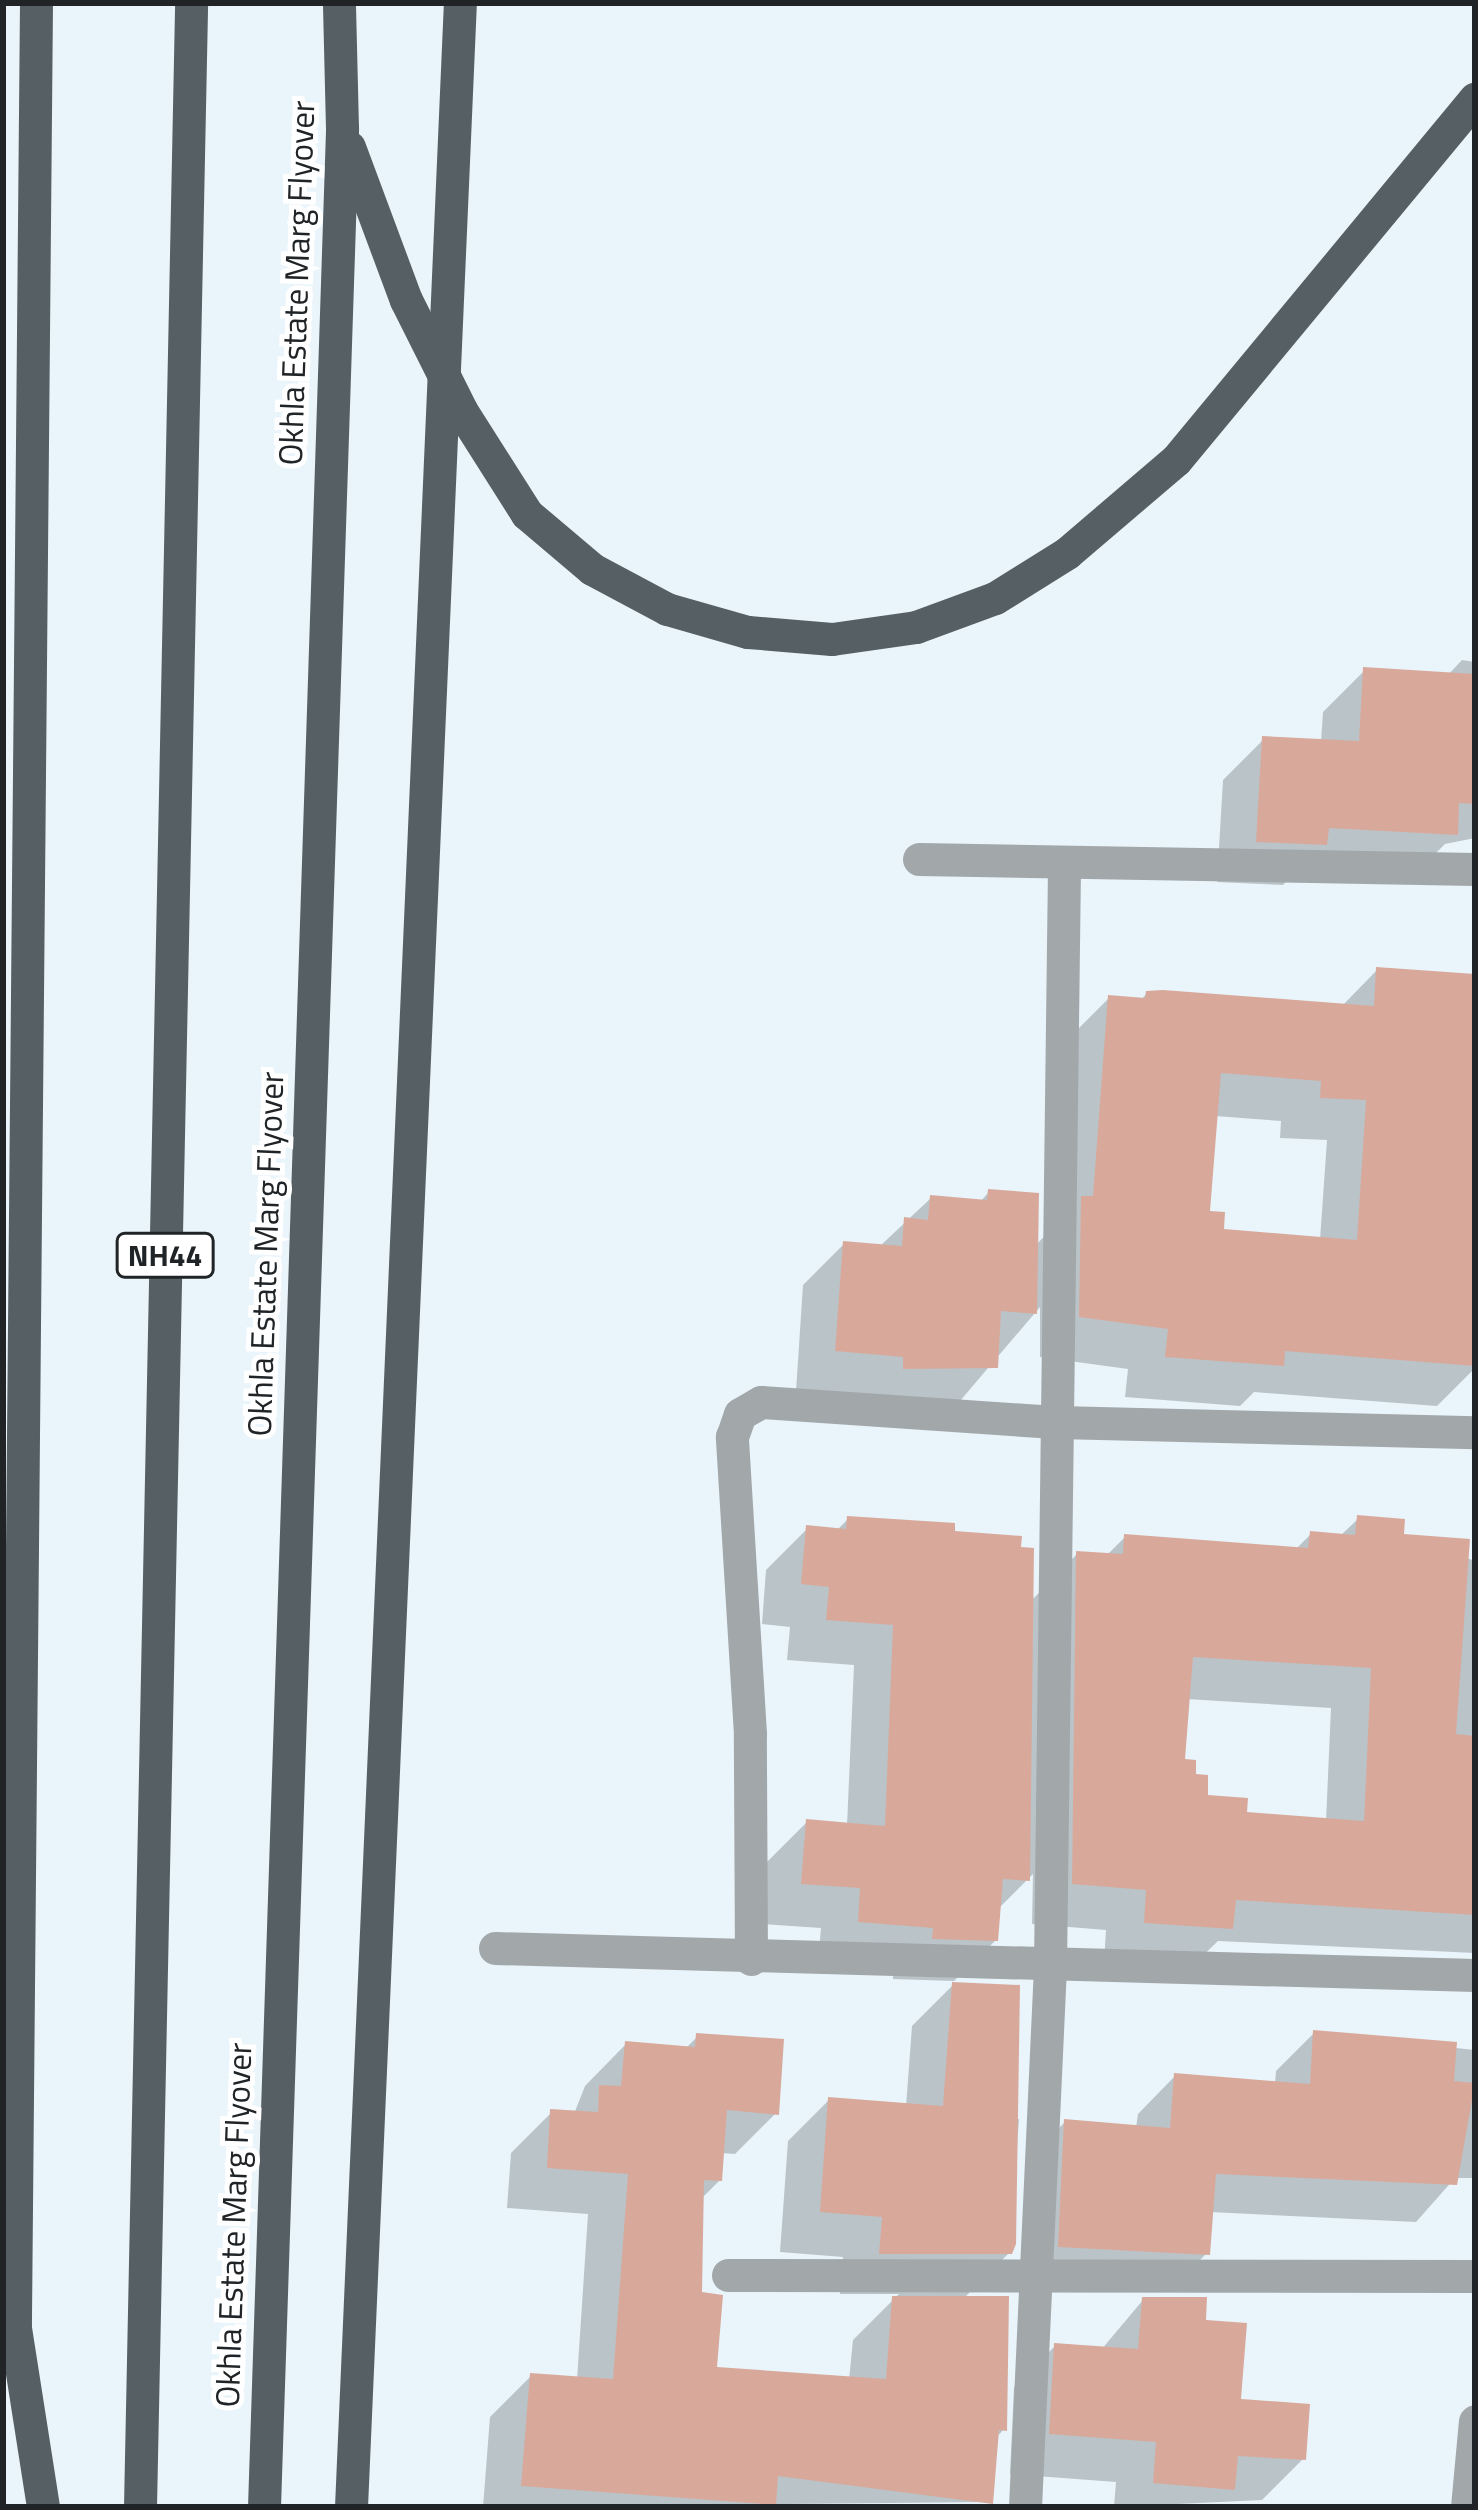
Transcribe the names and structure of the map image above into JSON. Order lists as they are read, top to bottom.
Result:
{
  "streets": {
    "highway": ["Okhla Estate Marg Flyover", "NH44"]
  }
}
